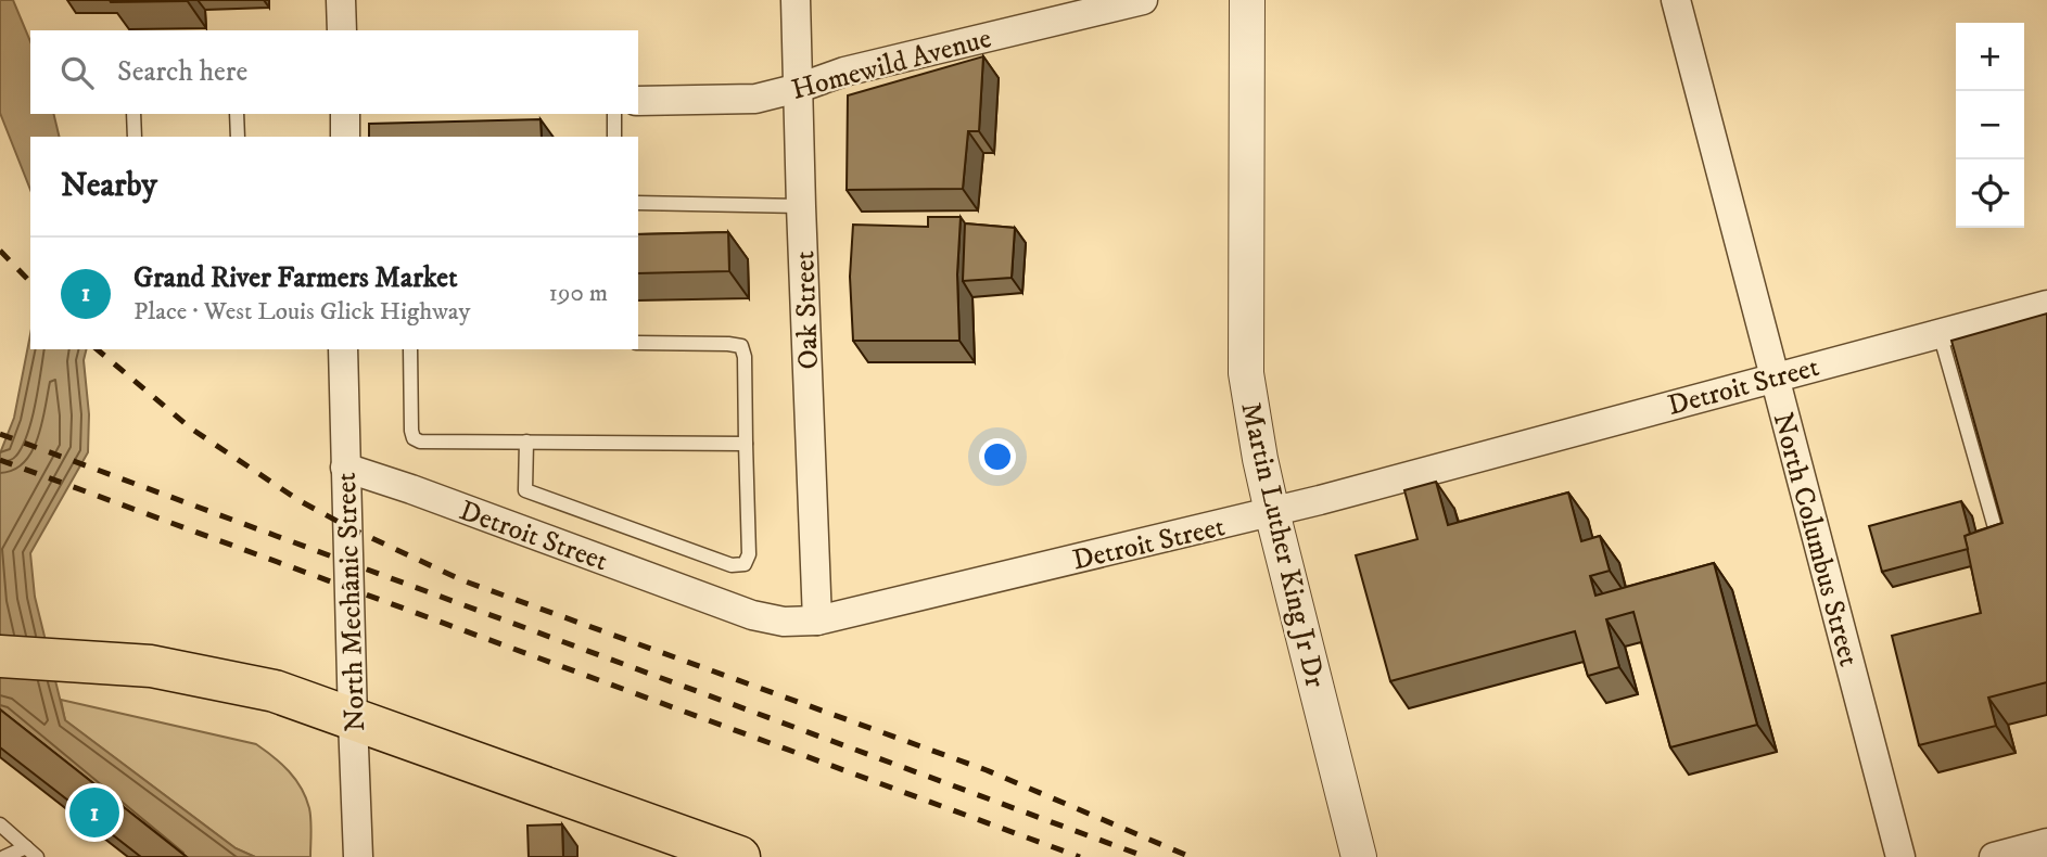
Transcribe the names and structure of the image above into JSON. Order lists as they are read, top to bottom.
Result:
{
  "streets": {
    "street": [
      "Homewild Avenue",
      "Oak Street",
      "Detroit Street",
      "North Columbus Street",
      "Martin Luther King Jr Dr",
      "North Mechanic Street"
    ]
  },
  "crossings": [
    ["Homewild Avenue", "Oak Street"],
    ["Oak Street", "Detroit Street"],
    ["Detroit Street", "North Columbus Street"],
    ["Detroit Street", "Martin Luther King Jr Dr"],
    ["Detroit Street", "North Mechanic Street"]
  ],
  "page": {
    "map_buttons": ["+", "−"],
    "search": "Search here",
    "heading": "Nearby",
    "list": [
      {
        "mark": "1",
        "name": "Grand River Farmers Market",
        "note": "Place · West Louis Glick Highway",
        "value": "190 m"
      }
    ],
    "pins": "1"
  }
}
